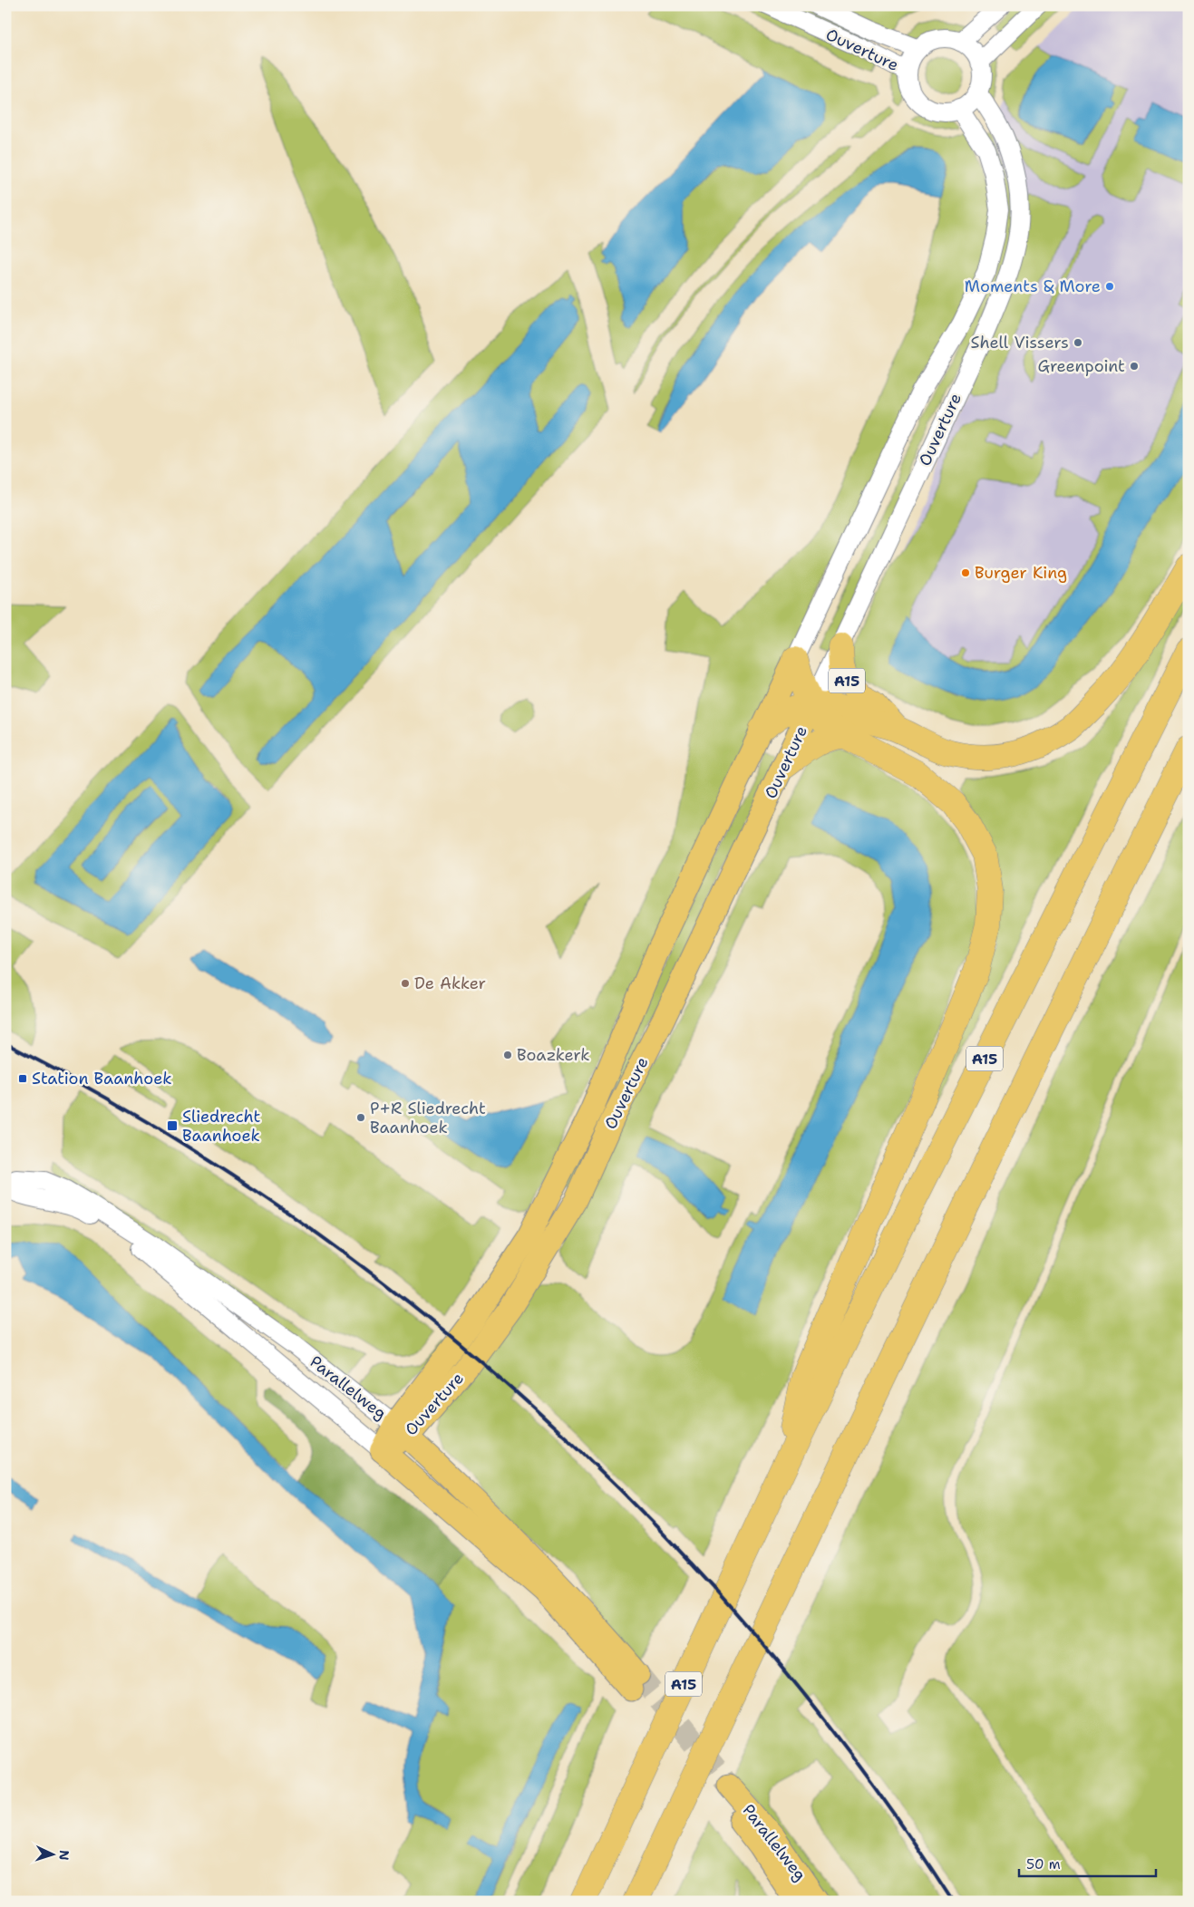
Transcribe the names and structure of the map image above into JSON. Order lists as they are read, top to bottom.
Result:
{
  "streets": {
    "highway": ["A15"],
    "main road": ["Ouverture", "Parallelweg"]
  },
  "crossings": [
    ["Ouverture", "A15"],
    ["Ouverture", "Parallelweg"]
  ],
  "places": {
    "other": [
      "Moments & More",
      "Shell Vissers",
      "Greenpoint",
      "Burger King",
      "De Akker",
      "Boazkerk",
      "P+R Sliedrecht Baanhoek"
    ],
    "transit": ["Station Baanhoek", "Sliedrecht Baanhoek"]
  },
  "scale_bar": "50 m",
  "north": "right"
}
